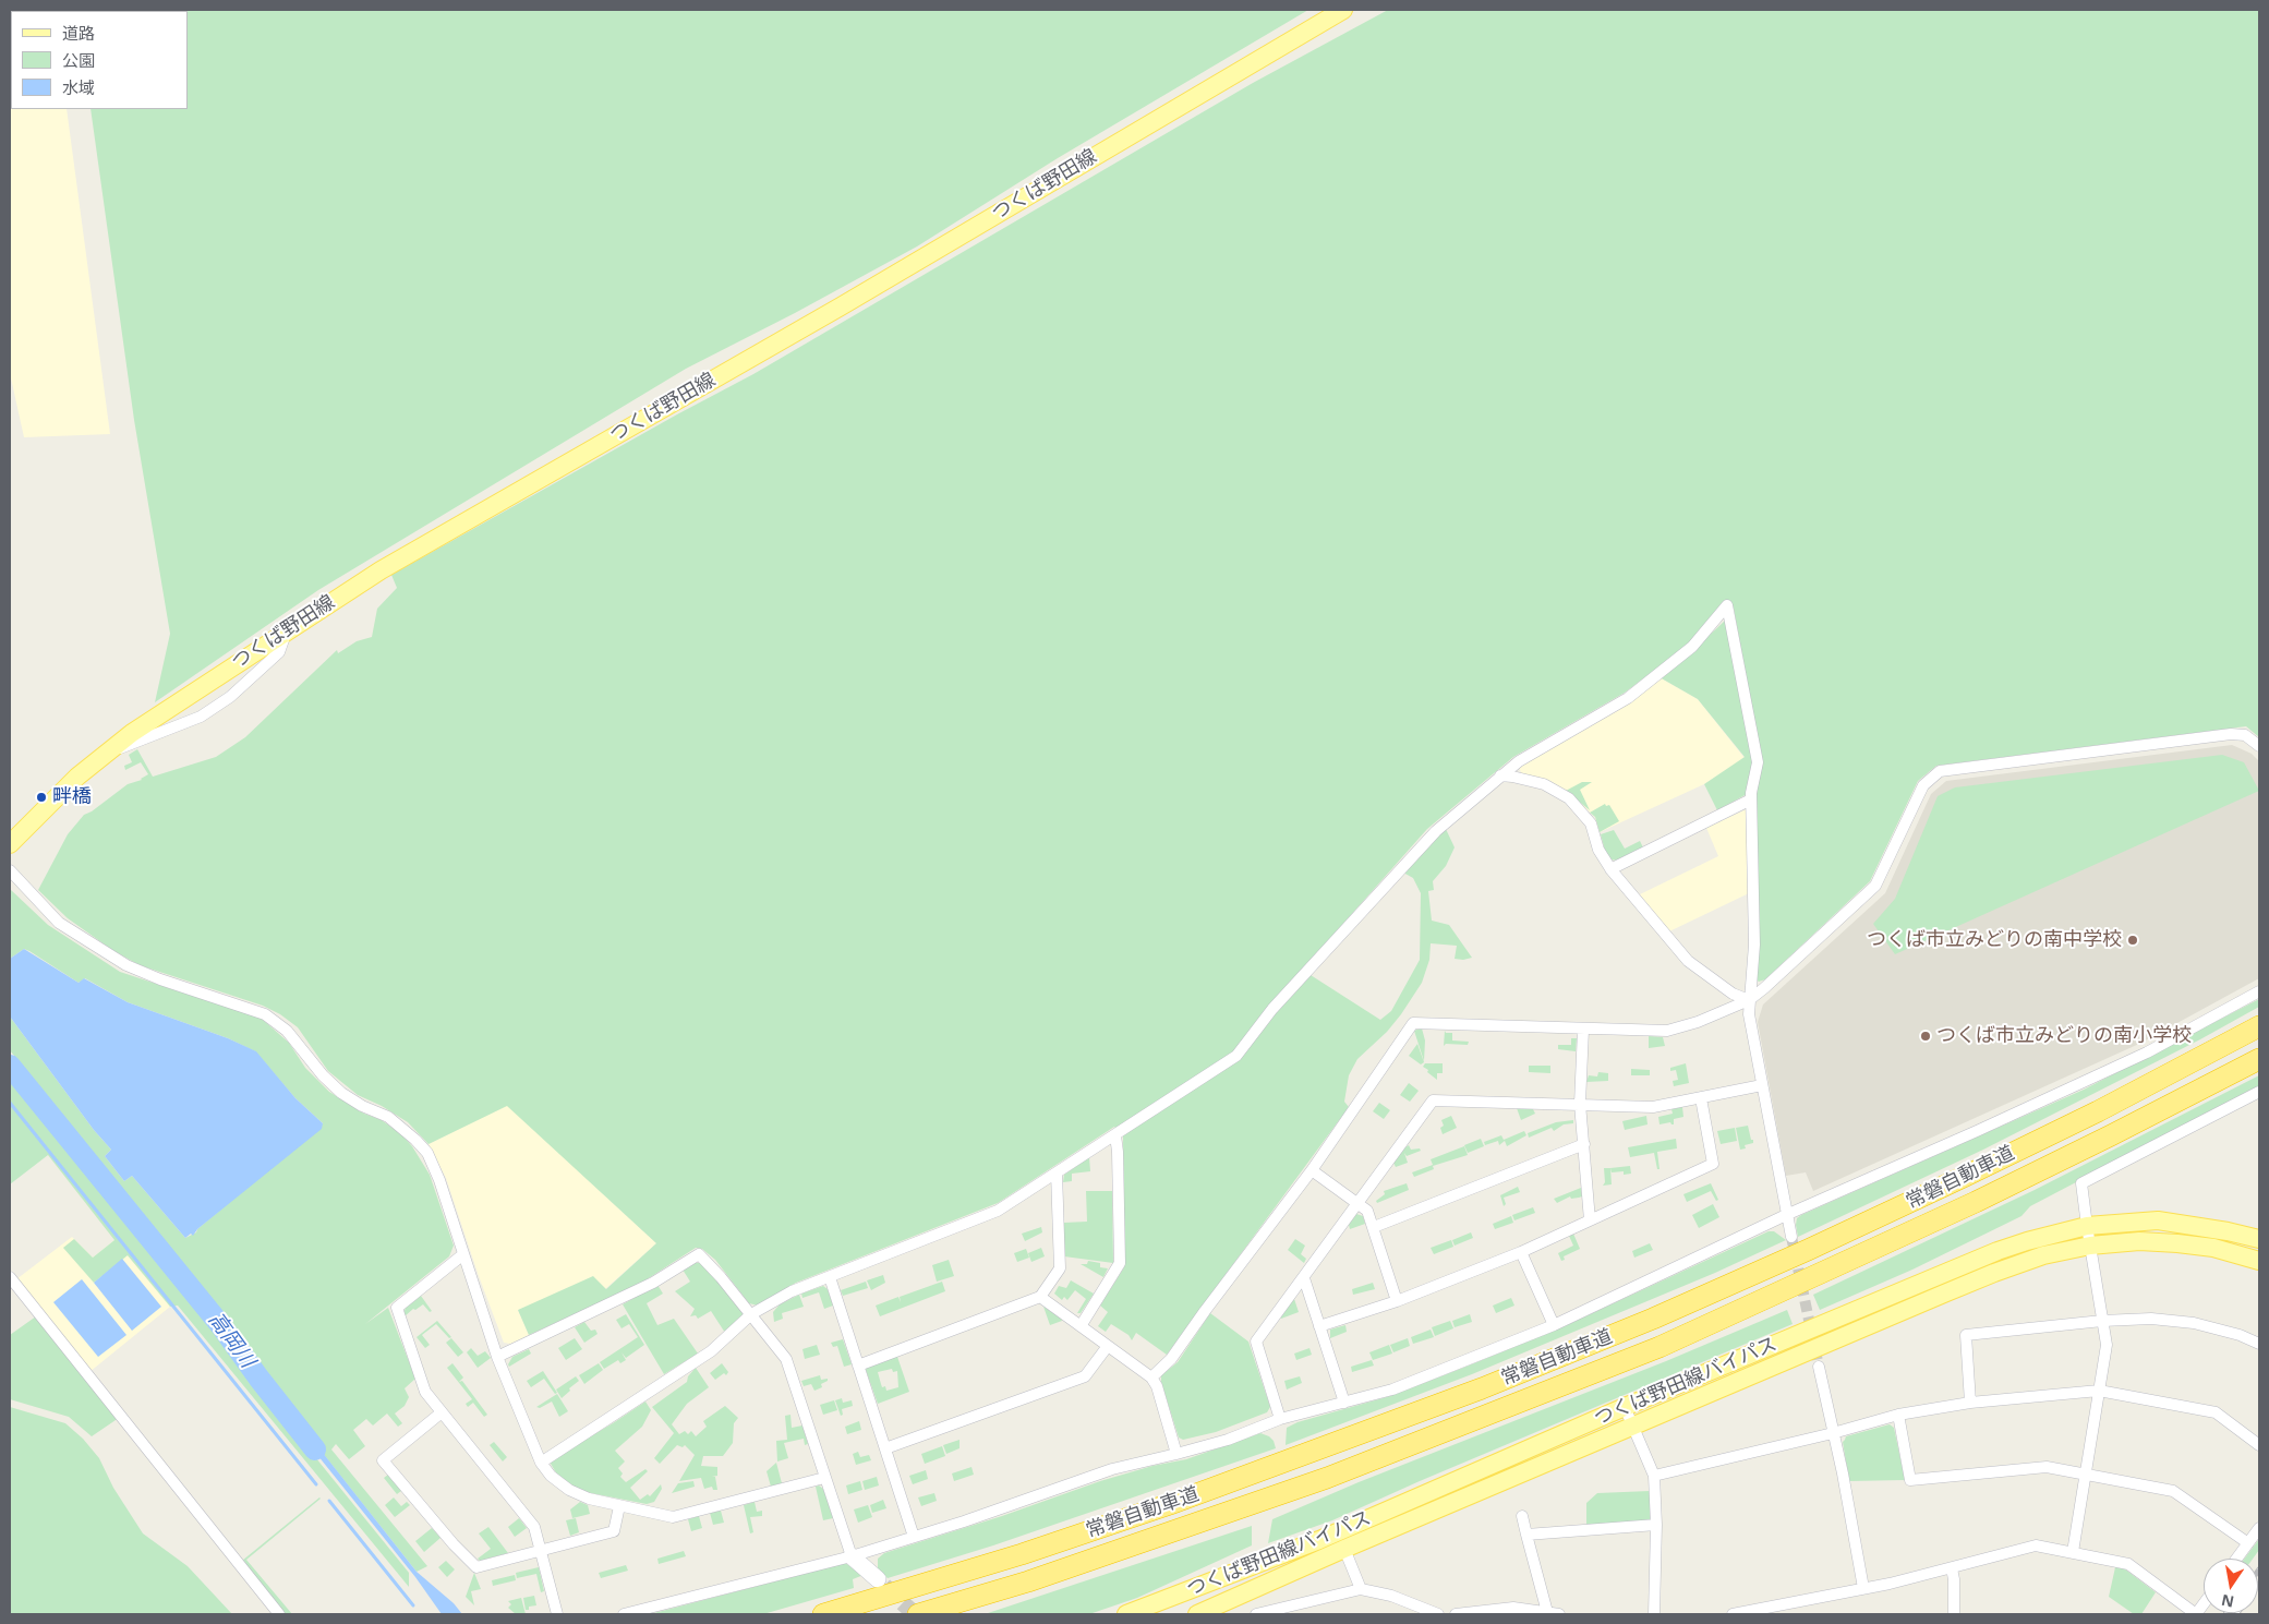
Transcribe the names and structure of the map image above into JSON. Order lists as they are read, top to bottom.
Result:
{
  "streets": {
    "highway": ["常磐自動車道"],
    "main road": ["つくば野田線", "つくば野田線バイパス"]
  },
  "water": ["高岡川"],
  "places": ["畔橋", "つくば市立みどりの南中学校", "つくば市立みどりの南小学校"],
  "legend": ["道路", "公園", "水域"],
  "north": "bottom"
}
